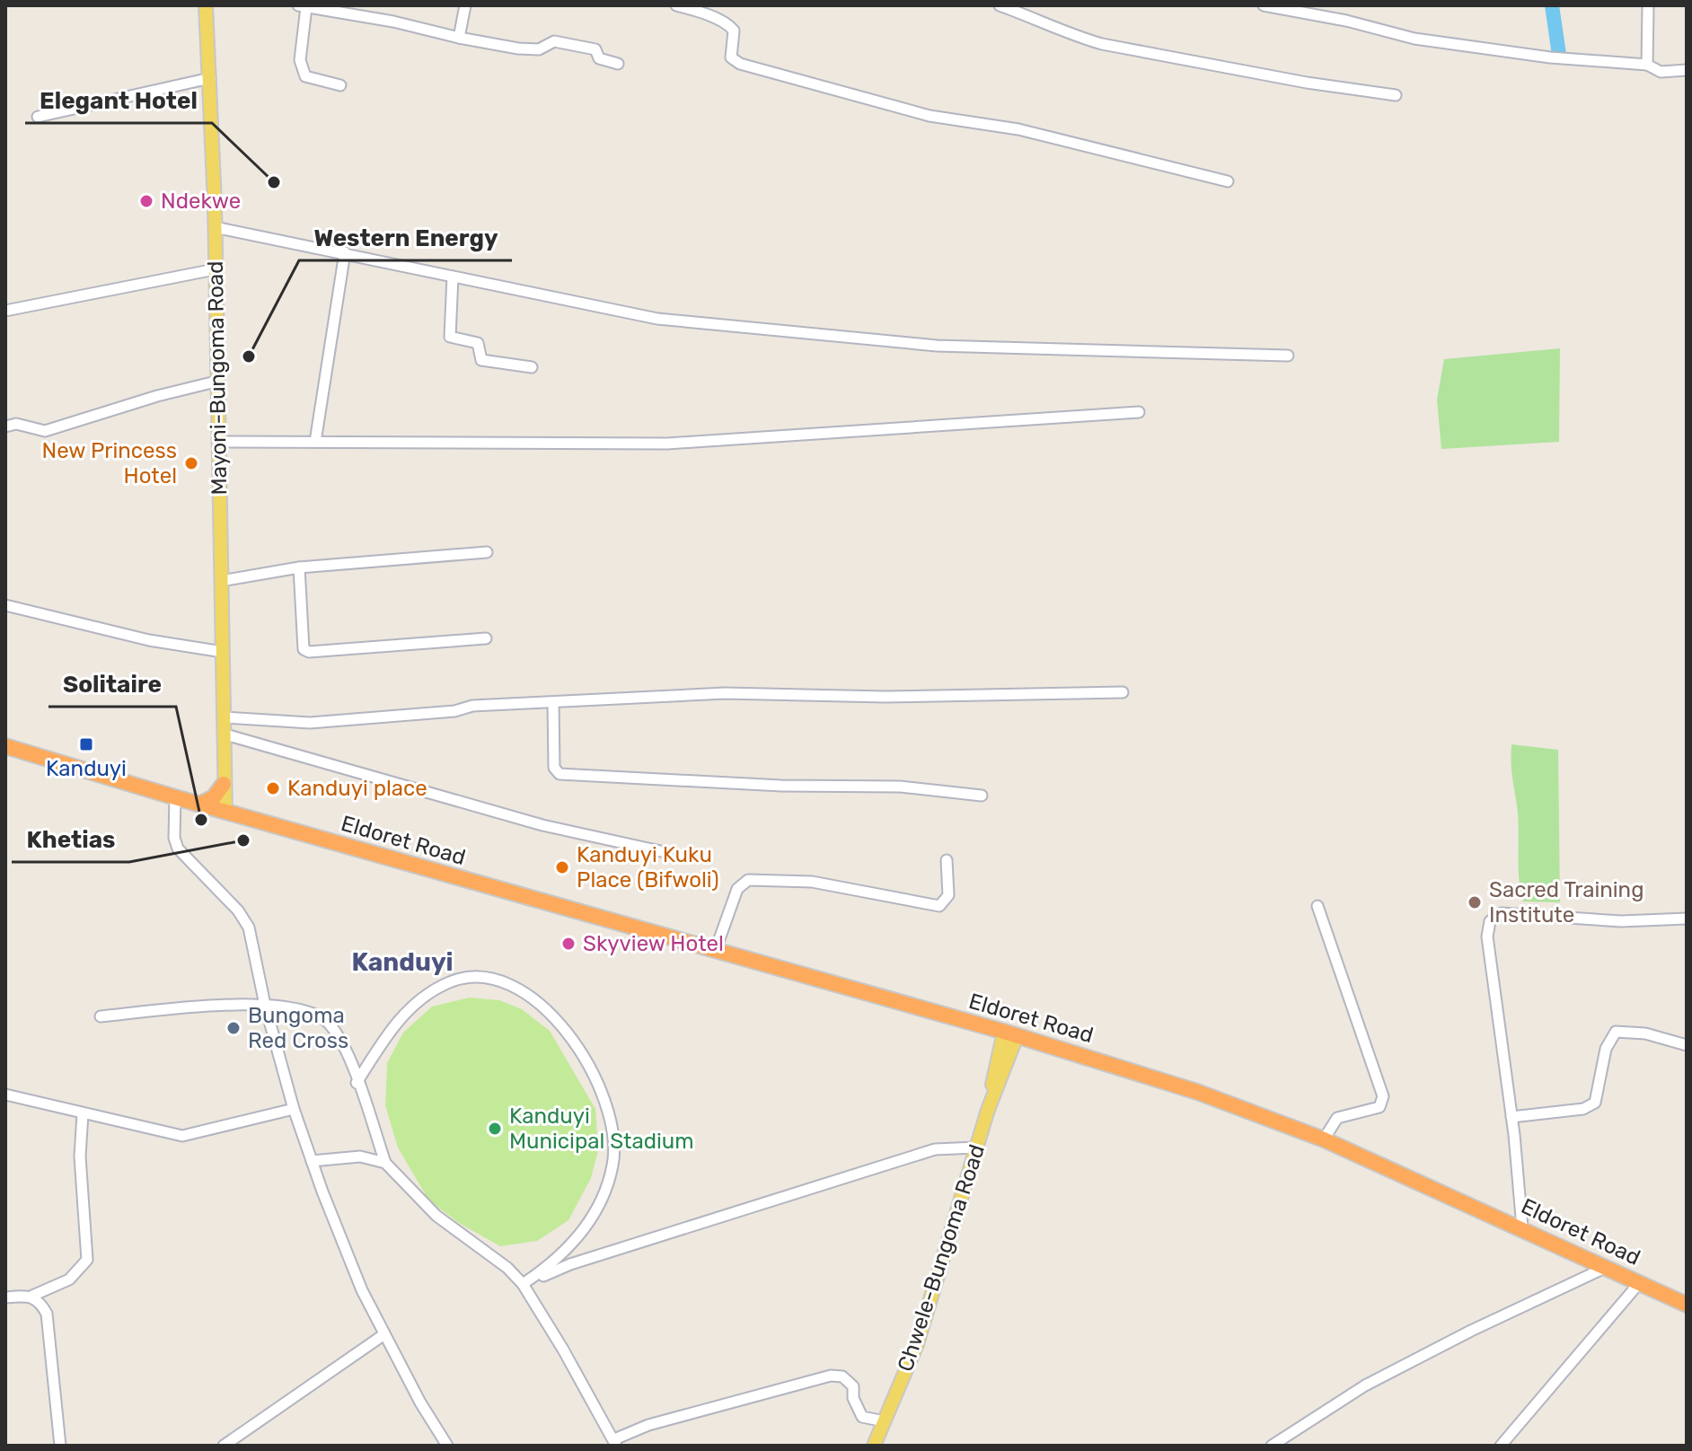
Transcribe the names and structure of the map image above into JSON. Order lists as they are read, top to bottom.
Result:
{
  "streets": {
    "highway": ["Eldoret Road"],
    "main road": ["Mayoni-Bungoma Road", "Chwele-Bungoma Road"]
  },
  "crossings": [
    ["Eldoret Road", "Chwele-Bungoma Road"]
  ],
  "districts": ["Kanduyi"],
  "places": {
    "other": [
      "Elegant Hotel",
      "Ndekwe",
      "Western Energy",
      "New Princess Hotel",
      "Kanduyi place",
      "Solitaire",
      "Khetias",
      "Kanduyi Kuku Place (Bifwoli)",
      "Sacred Training Institute",
      "Skyview Hotel",
      "Bungoma Red Cross",
      "Kanduyi Municipal Stadium"
    ],
    "transit": ["Kanduyi"]
  }
}
